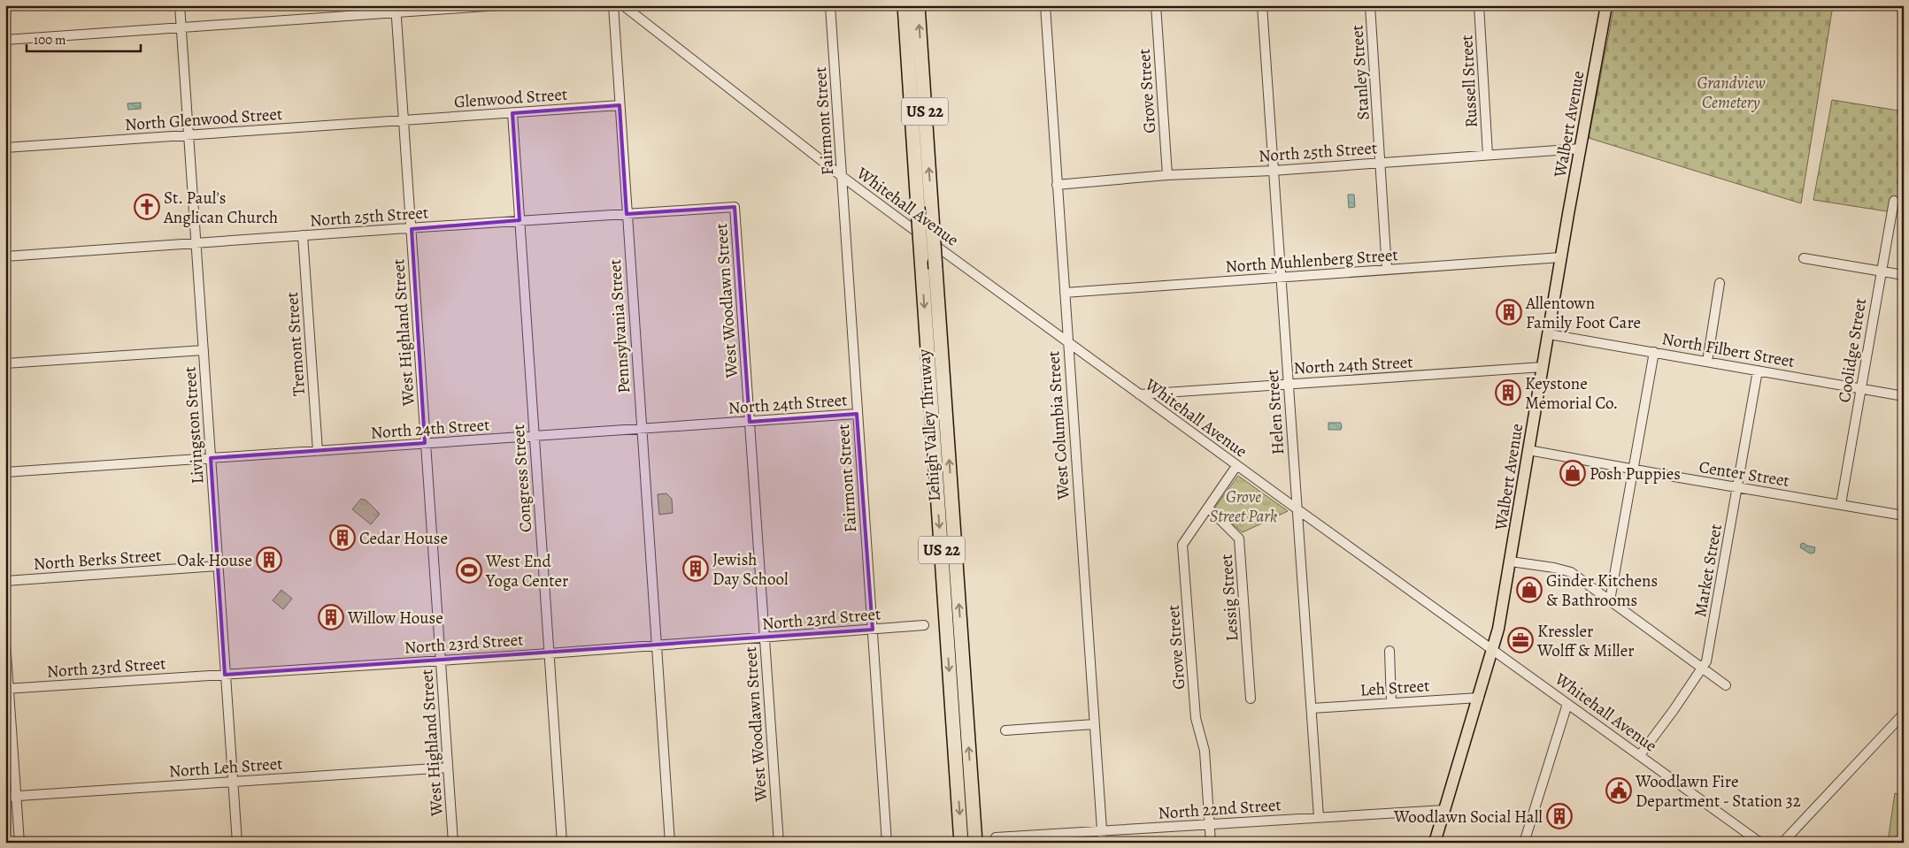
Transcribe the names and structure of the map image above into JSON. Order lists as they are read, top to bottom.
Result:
{
  "streets": {
    "highway": ["US 22", "Lehigh Valley Thruway"],
    "main road": ["Walbert Avenue"],
    "street": [
      "Stanley Street",
      "Russell Street",
      "Grove Street",
      "Glenwood Street",
      "North Glenwood Street",
      "Fairmont Street",
      "North 25th Street",
      "Whitehall Avenue",
      "North Muhlenberg Street",
      "West Woodlawn Street",
      "Pennsylvania Street",
      "West Highland Street",
      "Tremont Street",
      "North Filbert Street",
      "Coolidge Street",
      "North 24th Street",
      "Helen Street",
      "Livingston Street",
      "West Columbia Street",
      "Center Street",
      "Congress Street",
      "North Berks Street",
      "Market Street",
      "Lessig Street",
      "North 23rd Street",
      "Leh Street",
      "North Leh Street",
      "North 22nd Street"
    ]
  },
  "crossings": [
    ["Stanley Street", "North 25th Street"],
    ["Stanley Street", "North Muhlenberg Street"],
    ["Russell Street", "North 25th Street"],
    ["Grove Street", "North 25th Street"],
    ["Grove Street", "Whitehall Avenue"],
    ["Grove Street", "Lessig Street"],
    ["Grove Street", "North 22nd Street"],
    ["Glenwood Street", "North Glenwood Street"],
    ["Glenwood Street", "Pennsylvania Street"],
    ["Glenwood Street", "West Highland Street"],
    ["Glenwood Street", "Congress Street"],
    ["North Glenwood Street", "West Highland Street"],
    ["North Glenwood Street", "Livingston Street"],
    ["Fairmont Street", "Whitehall Avenue"],
    ["Fairmont Street", "North 24th Street"],
    ["Fairmont Street", "North 23rd Street"],
    ["Walbert Avenue", "North 25th Street"],
    ["Walbert Avenue", "Whitehall Avenue"],
    ["Walbert Avenue", "North Muhlenberg Street"],
    ["Walbert Avenue", "North Filbert Street"],
    ["Walbert Avenue", "North 24th Street"],
    ["Walbert Avenue", "Center Street"],
    ["Walbert Avenue", "Leh Street"],
    ["Walbert Avenue", "North 22nd Street"],
    ["North 25th Street", "West Woodlawn Street"],
    ["North 25th Street", "Pennsylvania Street"],
    ["North 25th Street", "West Highland Street"],
    ["North 25th Street", "Tremont Street"],
    ["North 25th Street", "Helen Street"],
    ["North 25th Street", "Livingston Street"],
    ["North 25th Street", "West Columbia Street"],
    ["North 25th Street", "Congress Street"],
    ["Whitehall Avenue", "North 24th Street"],
    ["Whitehall Avenue", "Helen Street"],
    ["Whitehall Avenue", "West Columbia Street"],
    ["Whitehall Avenue", "Market Street"],
    ["North Muhlenberg Street", "Helen Street"],
    ["North Muhlenberg Street", "West Columbia Street"],
    ["West Woodlawn Street", "North 24th Street"],
    ["West Woodlawn Street", "North 23rd Street"],
    ["Pennsylvania Street", "North 24th Street"],
    ["Pennsylvania Street", "North 23rd Street"],
    ["West Highland Street", "North 24th Street"],
    ["West Highland Street", "North 23rd Street"],
    ["West Highland Street", "North Leh Street"],
    ["Tremont Street", "North 24th Street"],
    ["North Filbert Street", "Coolidge Street"],
    ["North Filbert Street", "Market Street"],
    ["Coolidge Street", "Center Street"],
    ["North 24th Street", "Helen Street"],
    ["North 24th Street", "Livingston Street"],
    ["North 24th Street", "Congress Street"],
    ["Helen Street", "Leh Street"],
    ["Helen Street", "North 22nd Street"],
    ["Livingston Street", "North Berks Street"],
    ["Livingston Street", "North 23rd Street"],
    ["Livingston Street", "North Leh Street"],
    ["West Columbia Street", "North 22nd Street"],
    ["Center Street", "Market Street"],
    ["Congress Street", "North 23rd Street"]
  ],
  "parks": ["Grandview Cemetery", "Grove Street Park"],
  "places": {
    "church": ["St. Paul's Anglican Church"],
    "building": [
      "Allentown Family Foot Care",
      "Keystone Memorial Co.",
      "Cedar House",
      "Oak House",
      "Jewish Day School",
      "Willow House",
      "Woodlawn Social Hall"
    ],
    "shop": ["Posh Puppies", "Ginder Kitchens & Bathrooms"],
    "sports": ["West End Yoga Center"],
    "office": ["Kressler Wolff & Miller"],
    "public building": ["Woodlawn Fire Department - Station 32"]
  },
  "scale_bar": "100 m"
}
